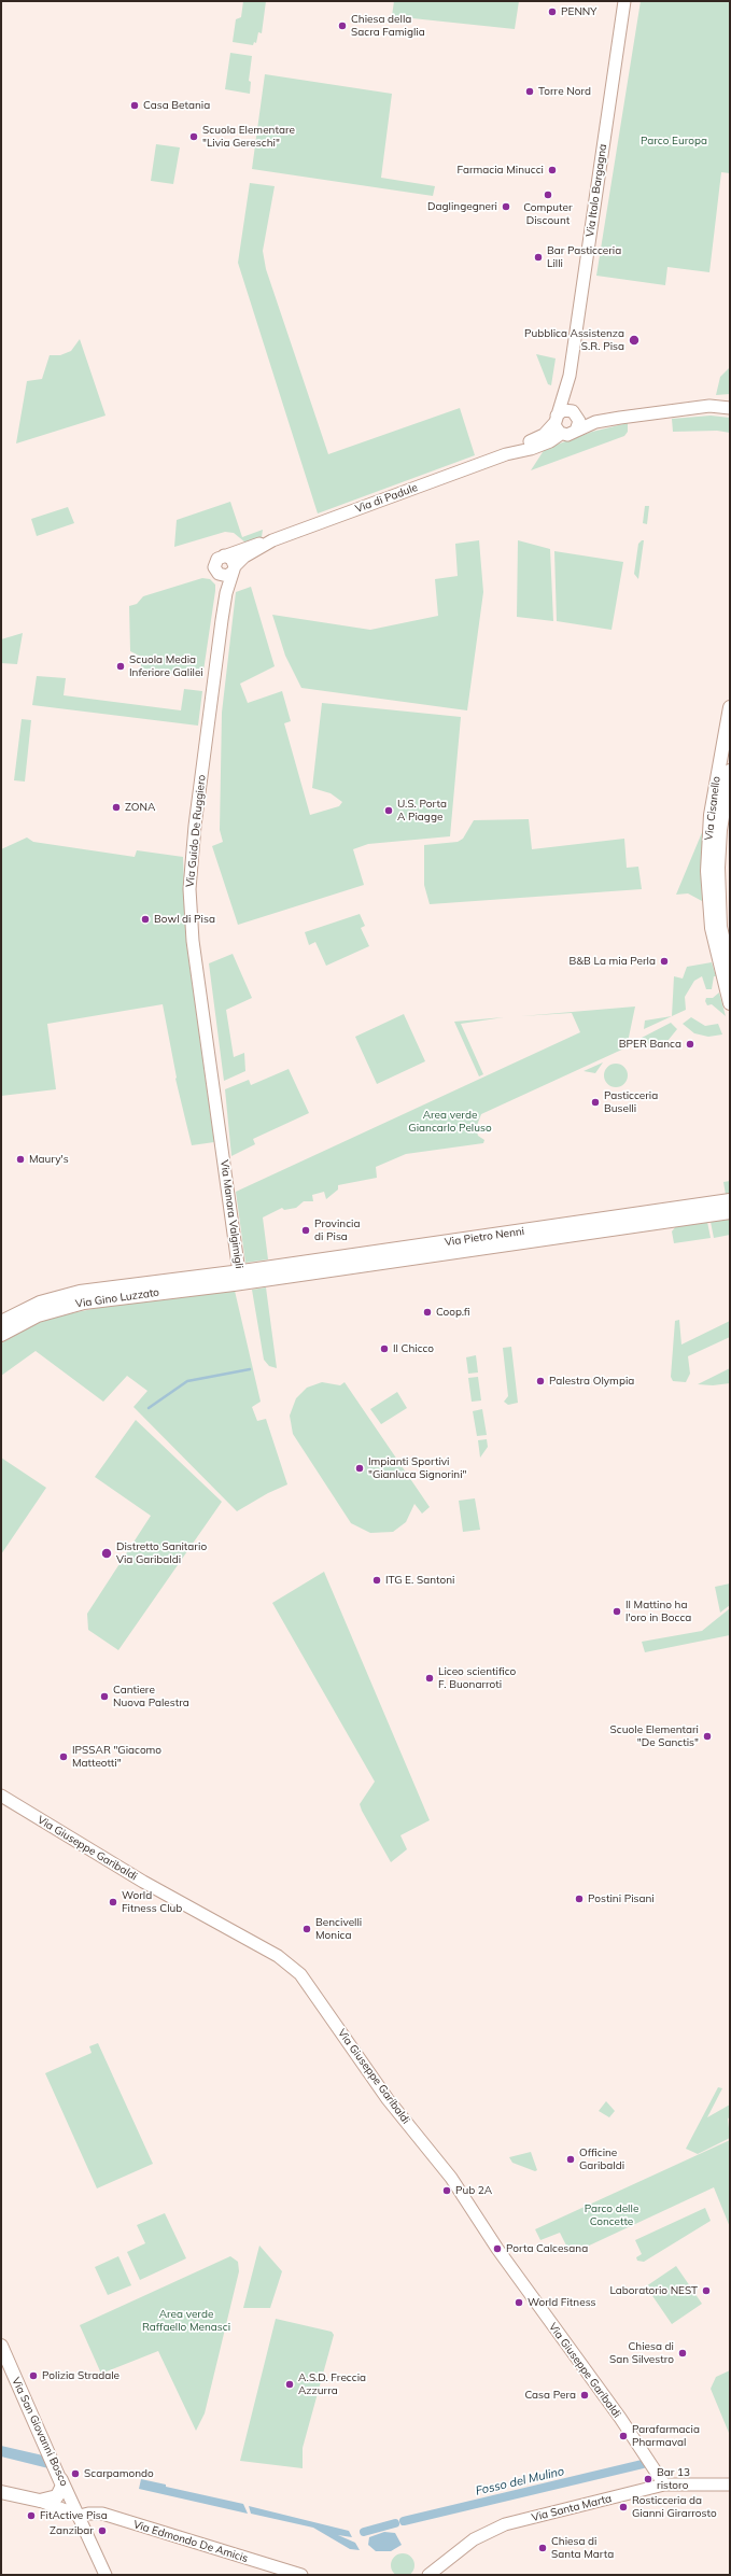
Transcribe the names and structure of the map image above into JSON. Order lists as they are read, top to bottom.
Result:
{
  "streets": {
    "main road": [
      "Via Cisanello",
      "Via Pietro Nenni",
      "Via Gino Luzzato",
      "Via San Giovanni Bosco"
    ],
    "street": [
      "Via Italo Bargagna",
      "Via di Padule",
      "Via Guido De Ruggiero",
      "Via Manara Valgimigli",
      "Via Giuseppe Garibaldi",
      "Via Santa Marta",
      "Via Edmondo De Amicis"
    ]
  },
  "crossings": [
    ["Via Italo Bargagna", "Via di Padule"],
    ["Via di Padule", "Via Guido De Ruggiero"],
    ["Via Guido De Ruggiero", "Via Manara Valgimigli"],
    ["Via Manara Valgimigli", "Via Pietro Nenni"],
    ["Via Manara Valgimigli", "Via Gino Luzzato"],
    ["Via Pietro Nenni", "Via Gino Luzzato"],
    ["Via Giuseppe Garibaldi", "Via Santa Marta"],
    ["Via San Giovanni Bosco", "Via Edmondo De Amicis"]
  ],
  "water": ["Fosso del Mulino"],
  "parks": [
    "Parco Europa",
    "Area verde Giancarlo Peluso",
    "Parco delle Concette",
    "Area verde Raffaello Menasci"
  ],
  "places": [
    "PENNY",
    "Chiesa della Sacra Famiglia",
    "Torre Nord",
    "Casa Betania",
    "Scuola Elementare \"Livia Gereschi\"",
    "Farmacia Minucci",
    "Computer Discount",
    "Daglingegneri",
    "Bar Pasticceria Lilli",
    "Pubblica Assistenza S.R. Pisa",
    "Scuola Media Inferiore Galilei",
    "ZONA",
    "U.S. Porta A Piagge",
    "Bowl di Pisa",
    "B&B La mia Perla",
    "BPER Banca",
    "Pasticceria Buselli",
    "Maury's",
    "Provincia di Pisa",
    "Coop.fi",
    "Il Chicco",
    "Palestra Olympia",
    "Impianti Sportivi \"Gianluca Signorini\"",
    "Distretto Sanitario Via Garibaldi",
    "ITG E. Santoni",
    "Il Mattino ha l'oro in Bocca",
    "Liceo scientifico F. Buonarroti",
    "Cantiere Nuova Palestra",
    "Scuole Elementari \"De Sanctis\"",
    "IPSSAR \"Giacomo Matteotti\"",
    "Postini Pisani",
    "World Fitness Club",
    "Bencivelli Monica",
    "Officine Garibaldi",
    "Pub 2A",
    "Porta Calcesana",
    "Laboratorio NEST",
    "World Fitness",
    "Chiesa di San Silvestro",
    "Polizia Stradale",
    "A.S.D. Freccia Azzurra",
    "Casa Pera",
    "Parafarmacia Pharmaval",
    "Scarpamondo",
    "Bar 13 ristoro",
    "Rosticceria da Gianni Girarrosto",
    "FitActive Pisa",
    "Zanzibar",
    "Chiesa di Santa Marta"
  ]
}
